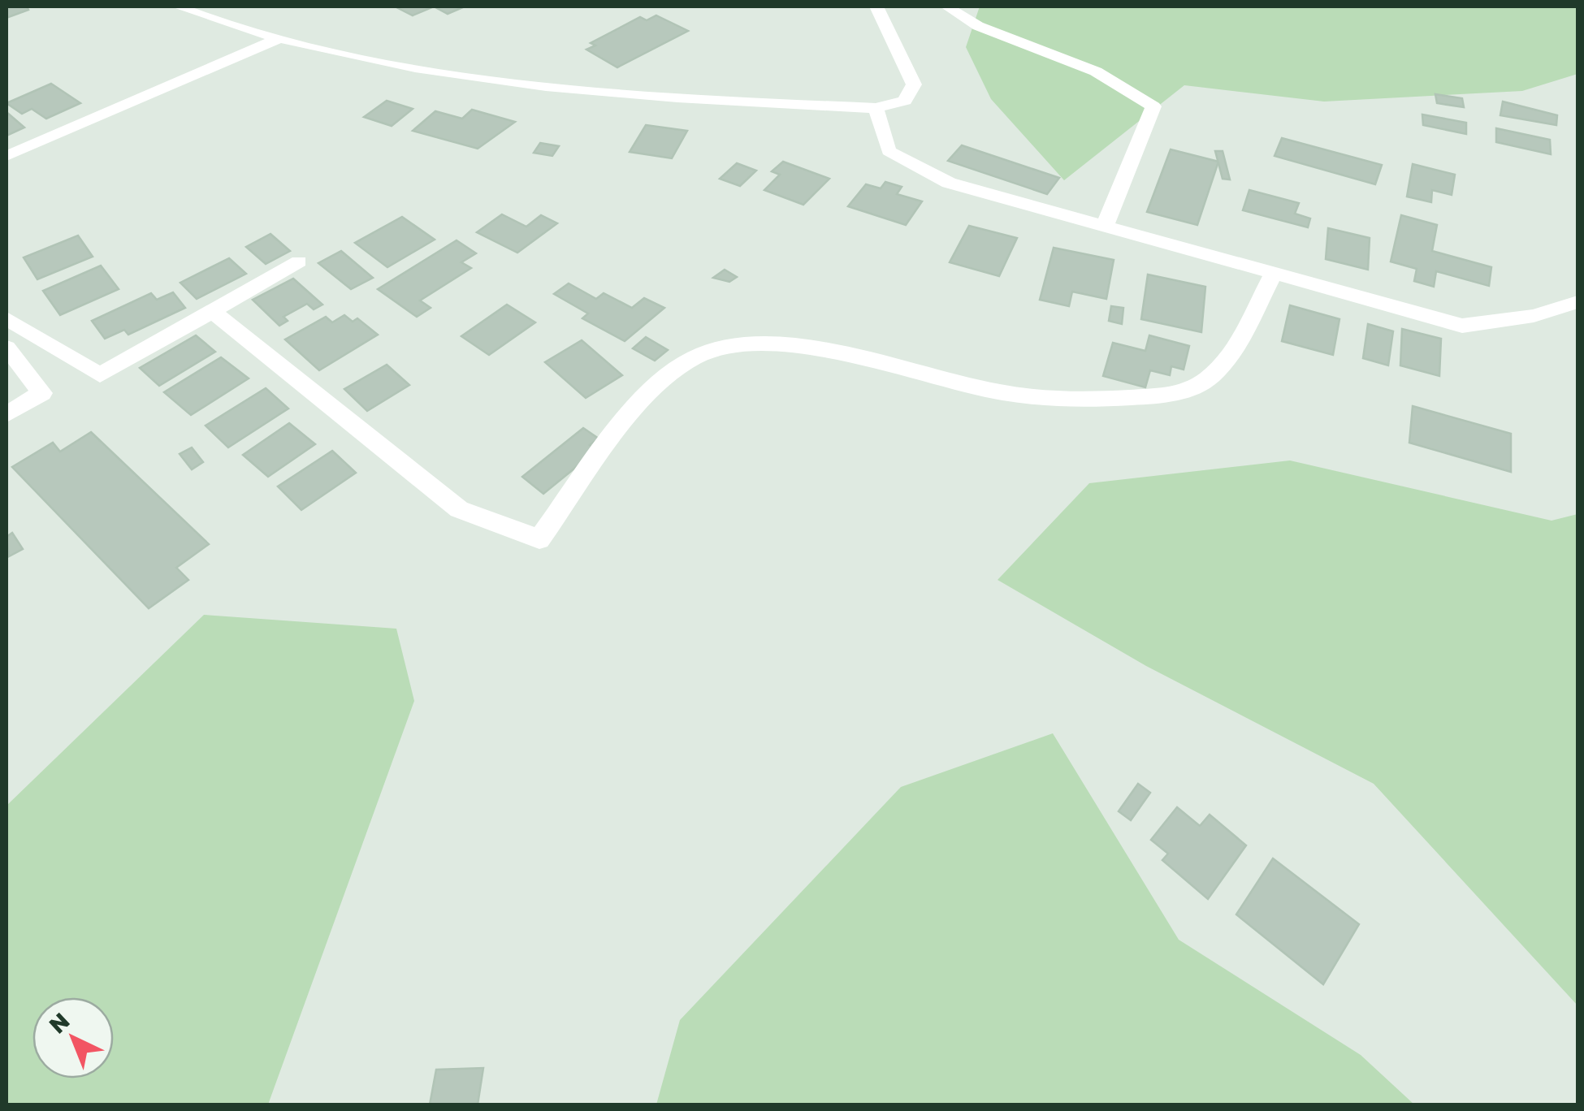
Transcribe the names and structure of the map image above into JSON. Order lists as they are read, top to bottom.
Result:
{
  "north": "top left"
}
